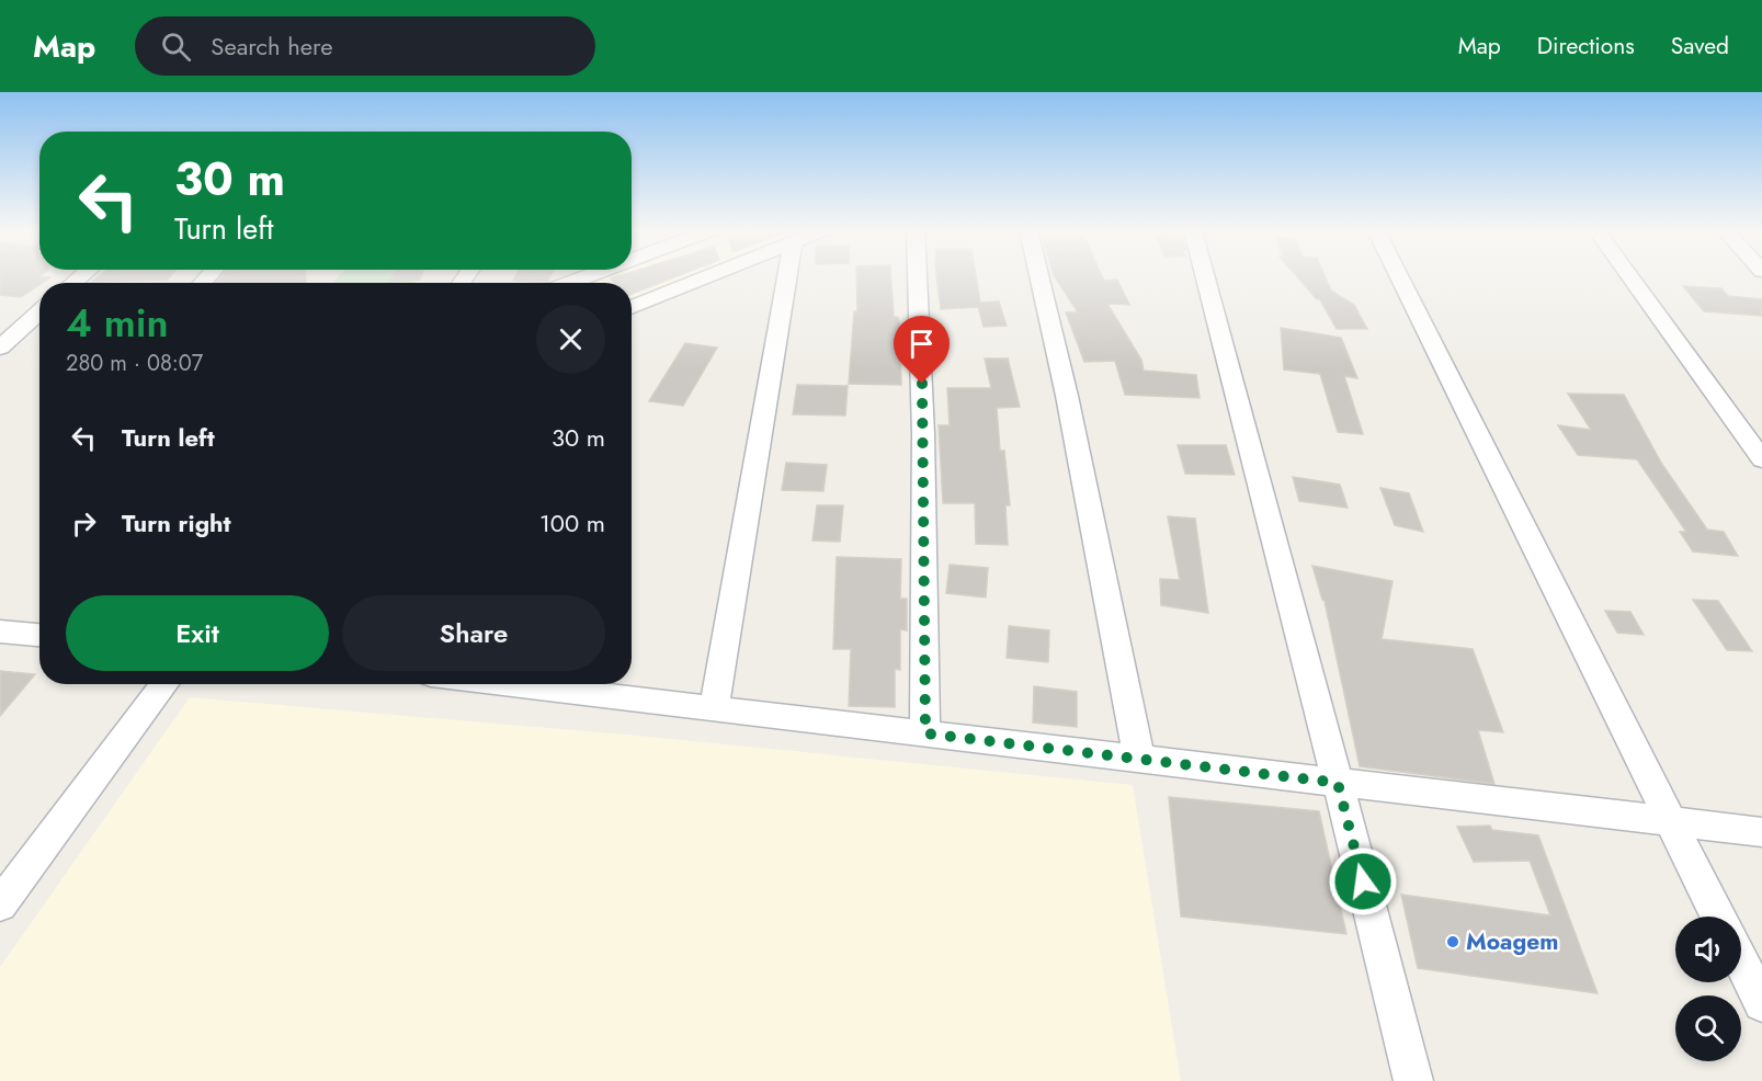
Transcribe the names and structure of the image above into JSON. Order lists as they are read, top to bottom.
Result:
{
  "places": ["Moagem"],
  "page": {
    "header": "Map",
    "search": "Search here",
    "nav": ["Map", "Directions", "Saved"],
    "turn": ["30 m", "Turn left"],
    "heading": ["4 min", "280 m · 08:07"],
    "list": [
      {
        "name": "Turn left",
        "value": "30 m"
      },
      {
        "name": "Turn right",
        "value": "100 m"
      }
    ],
    "buttons": ["Exit", "Share"]
  }
}
